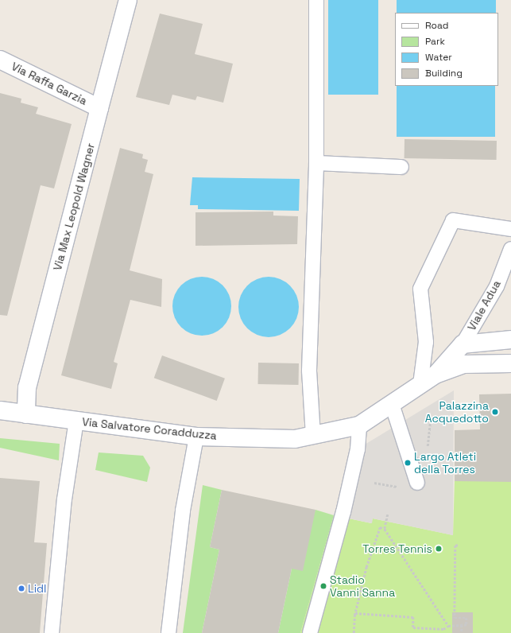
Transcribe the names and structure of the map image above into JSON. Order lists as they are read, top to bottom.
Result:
{
  "streets": {
    "main road": ["Via Raffa Garzia", "Via Max Leopold Wagner", "Via Salvatore Coradduzza"],
    "lane": ["Viale Adua"]
  },
  "crossings": [
    ["Via Raffa Garzia", "Via Max Leopold Wagner"],
    ["Via Max Leopold Wagner", "Via Salvatore Coradduzza"],
    ["Viale Adua", "Via Salvatore Coradduzza"]
  ],
  "places": [
    "Palazzina Acquedotto",
    "Largo Atleti della Torres",
    "Torres Tennis",
    "Stadio Vanni Sanna",
    "Lidl"
  ],
  "legend": [
    "Road",
    "Park",
    "Water",
    "Building"
  ]
}
